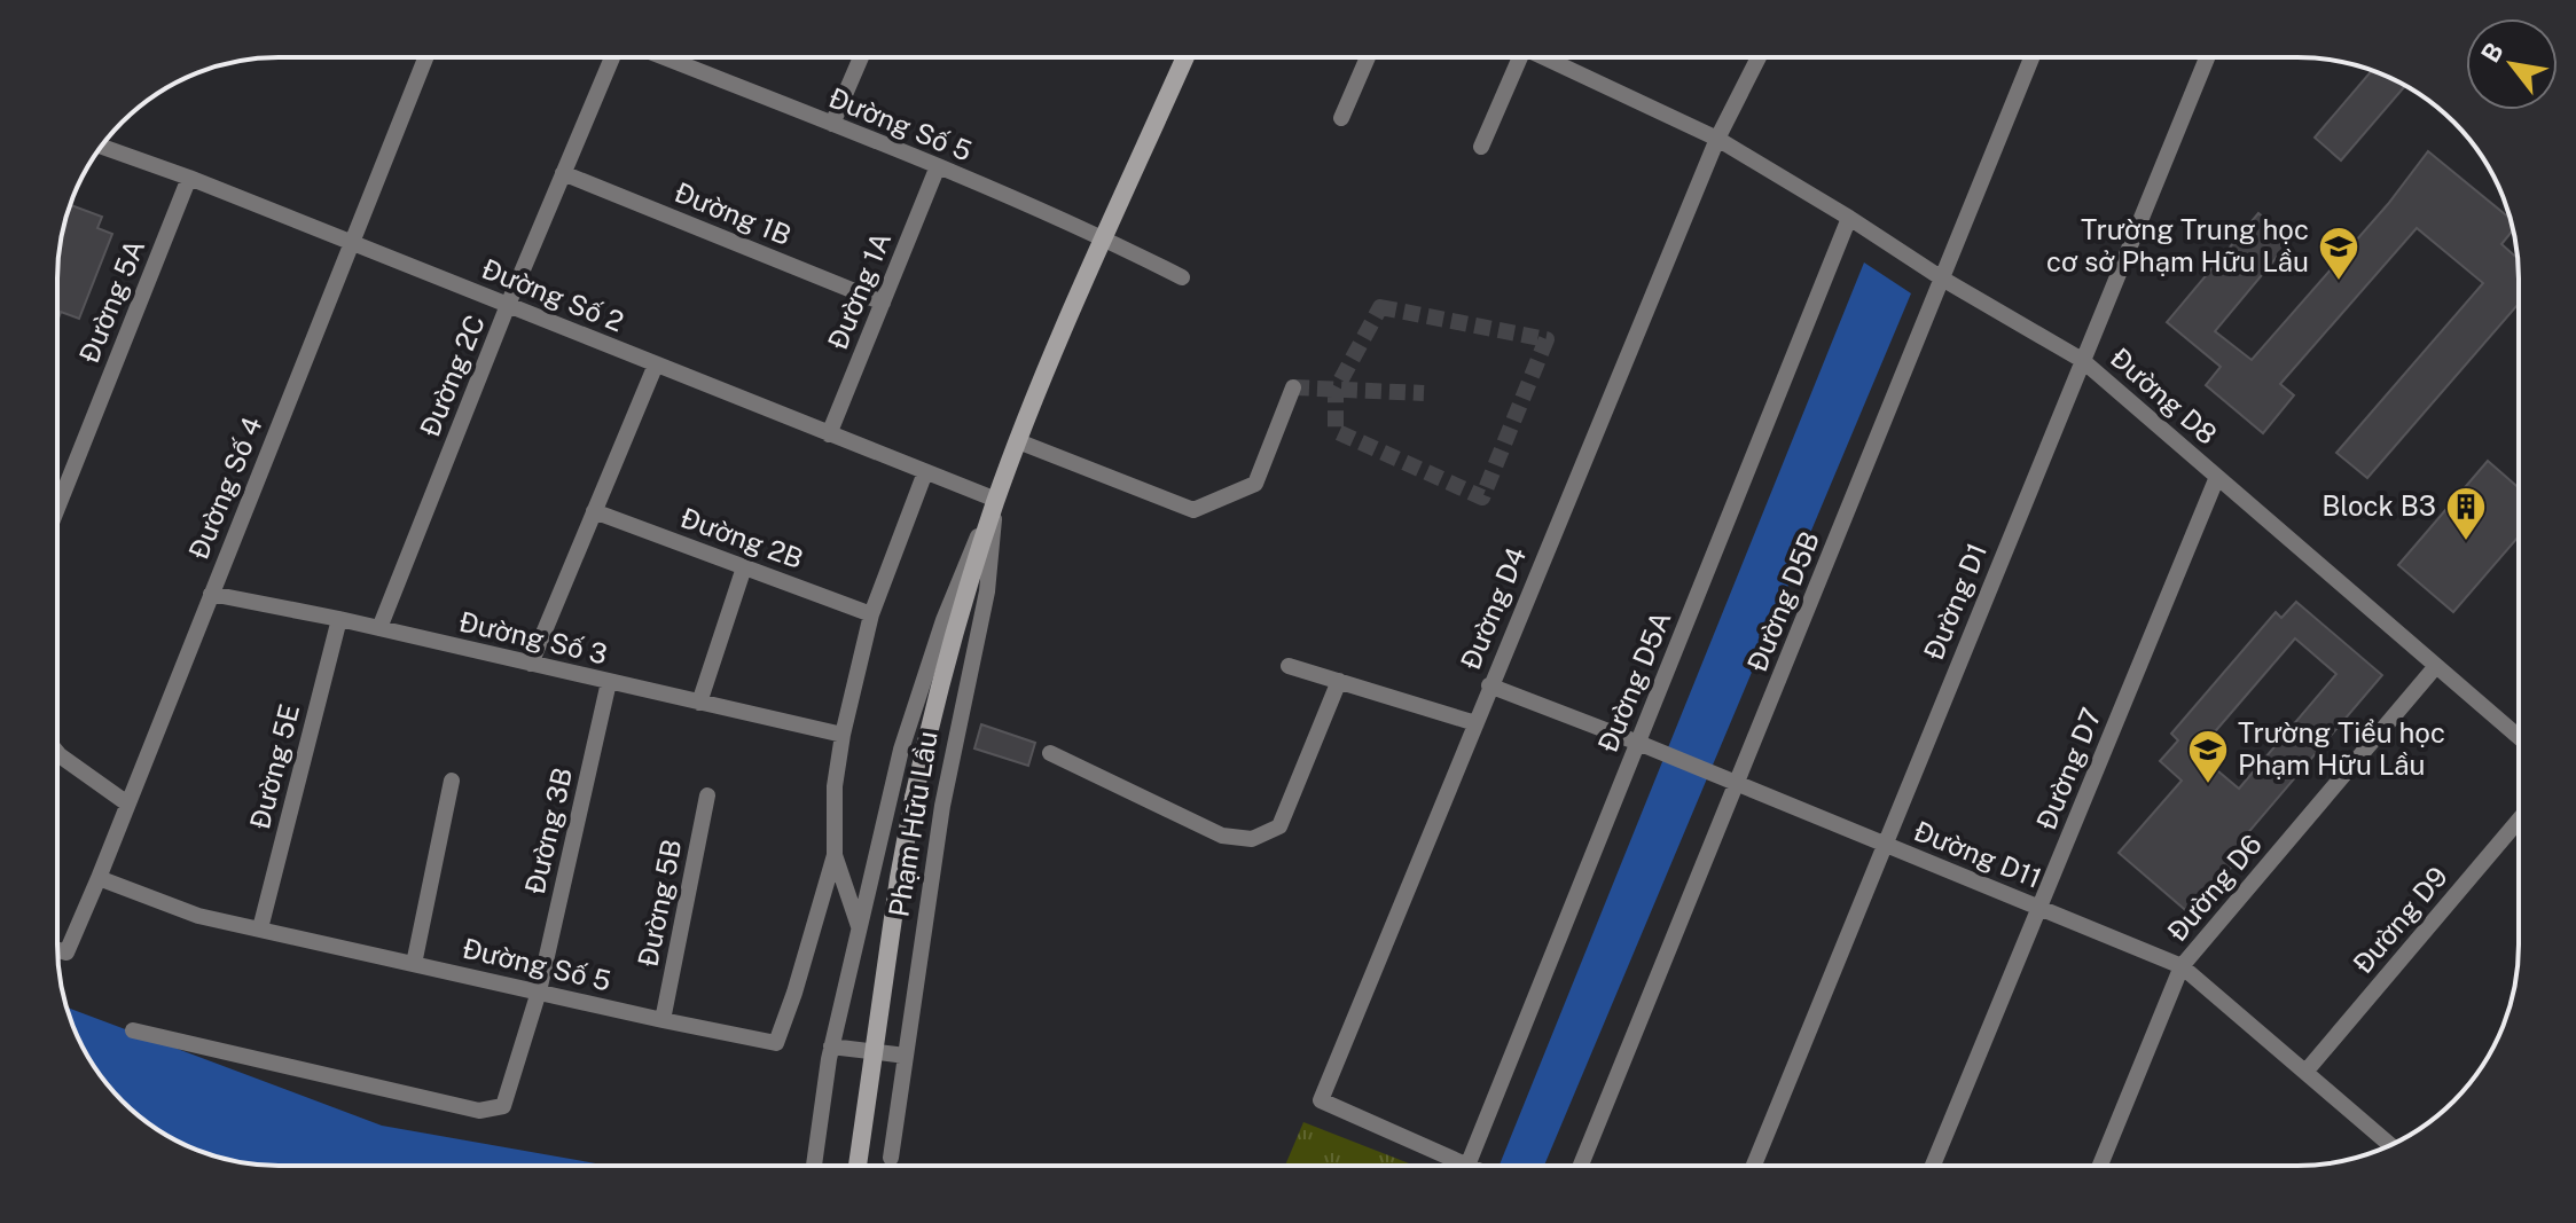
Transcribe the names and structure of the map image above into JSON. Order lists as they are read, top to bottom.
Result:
{
  "streets": {
    "main road": ["Phạm Hữu Lầu"],
    "street": [
      "Đường Số 5",
      "Đường 1B",
      "Đường 1A",
      "Đường Số 2",
      "Đường 5A",
      "Đường 2C",
      "Đường D8",
      "Đường Số 4",
      "Đường 2B",
      "Đường D5B",
      "Đường D1",
      "Đường D4",
      "Đường Số 3",
      "Đường D5A",
      "Đường 5E",
      "Đường D7",
      "Đường 3B",
      "Đường D11",
      "Đường D6",
      "Đường 5B",
      "Đường D9"
    ]
  },
  "crossings": [
    ["Đường Số 5", "Đường 1A"],
    ["Đường Số 5", "Đường Số 4"],
    ["Đường Số 5", "Đường 5E"],
    ["Đường Số 5", "Phạm Hữu Lầu"],
    ["Đường Số 5", "Đường 3B"],
    ["Đường Số 5", "Đường 5B"],
    ["Đường 1B", "Đường 1A"],
    ["Đường 1B", "Đường 2C"],
    ["Đường 1A", "Đường Số 2"],
    ["Đường Số 2", "Đường 5A"],
    ["Đường Số 2", "Đường 2C"],
    ["Đường Số 2", "Đường Số 4"],
    ["Đường Số 2", "Phạm Hữu Lầu"],
    ["Đường 2C", "Đường Số 3"],
    ["Đường D8", "Đường D5B"],
    ["Đường D8", "Đường D1"],
    ["Đường D8", "Đường D4"],
    ["Đường D8", "Đường D5A"],
    ["Đường D8", "Đường D7"],
    ["Đường D8", "Đường D6"],
    ["Đường Số 4", "Đường Số 3"],
    ["Đường D5B", "Đường D11"],
    ["Đường D1", "Đường D11"],
    ["Đường D4", "Đường D5A"],
    ["Đường D4", "Đường D11"],
    ["Đường Số 3", "Đường 5E"],
    ["Đường Số 3", "Đường 3B"],
    ["Đường D5A", "Đường D11"],
    ["Đường D7", "Đường D11"],
    ["Đường D11", "Đường D6"],
    ["Đường D11", "Đường D9"]
  ],
  "places": {
    "school or university": ["Trường Trung học cơ sở Phạm Hữu Lầu", "Trường Tiểu học Phạm Hữu Lầu"],
    "building": ["Block B3"]
  },
  "north": "top left"
}
